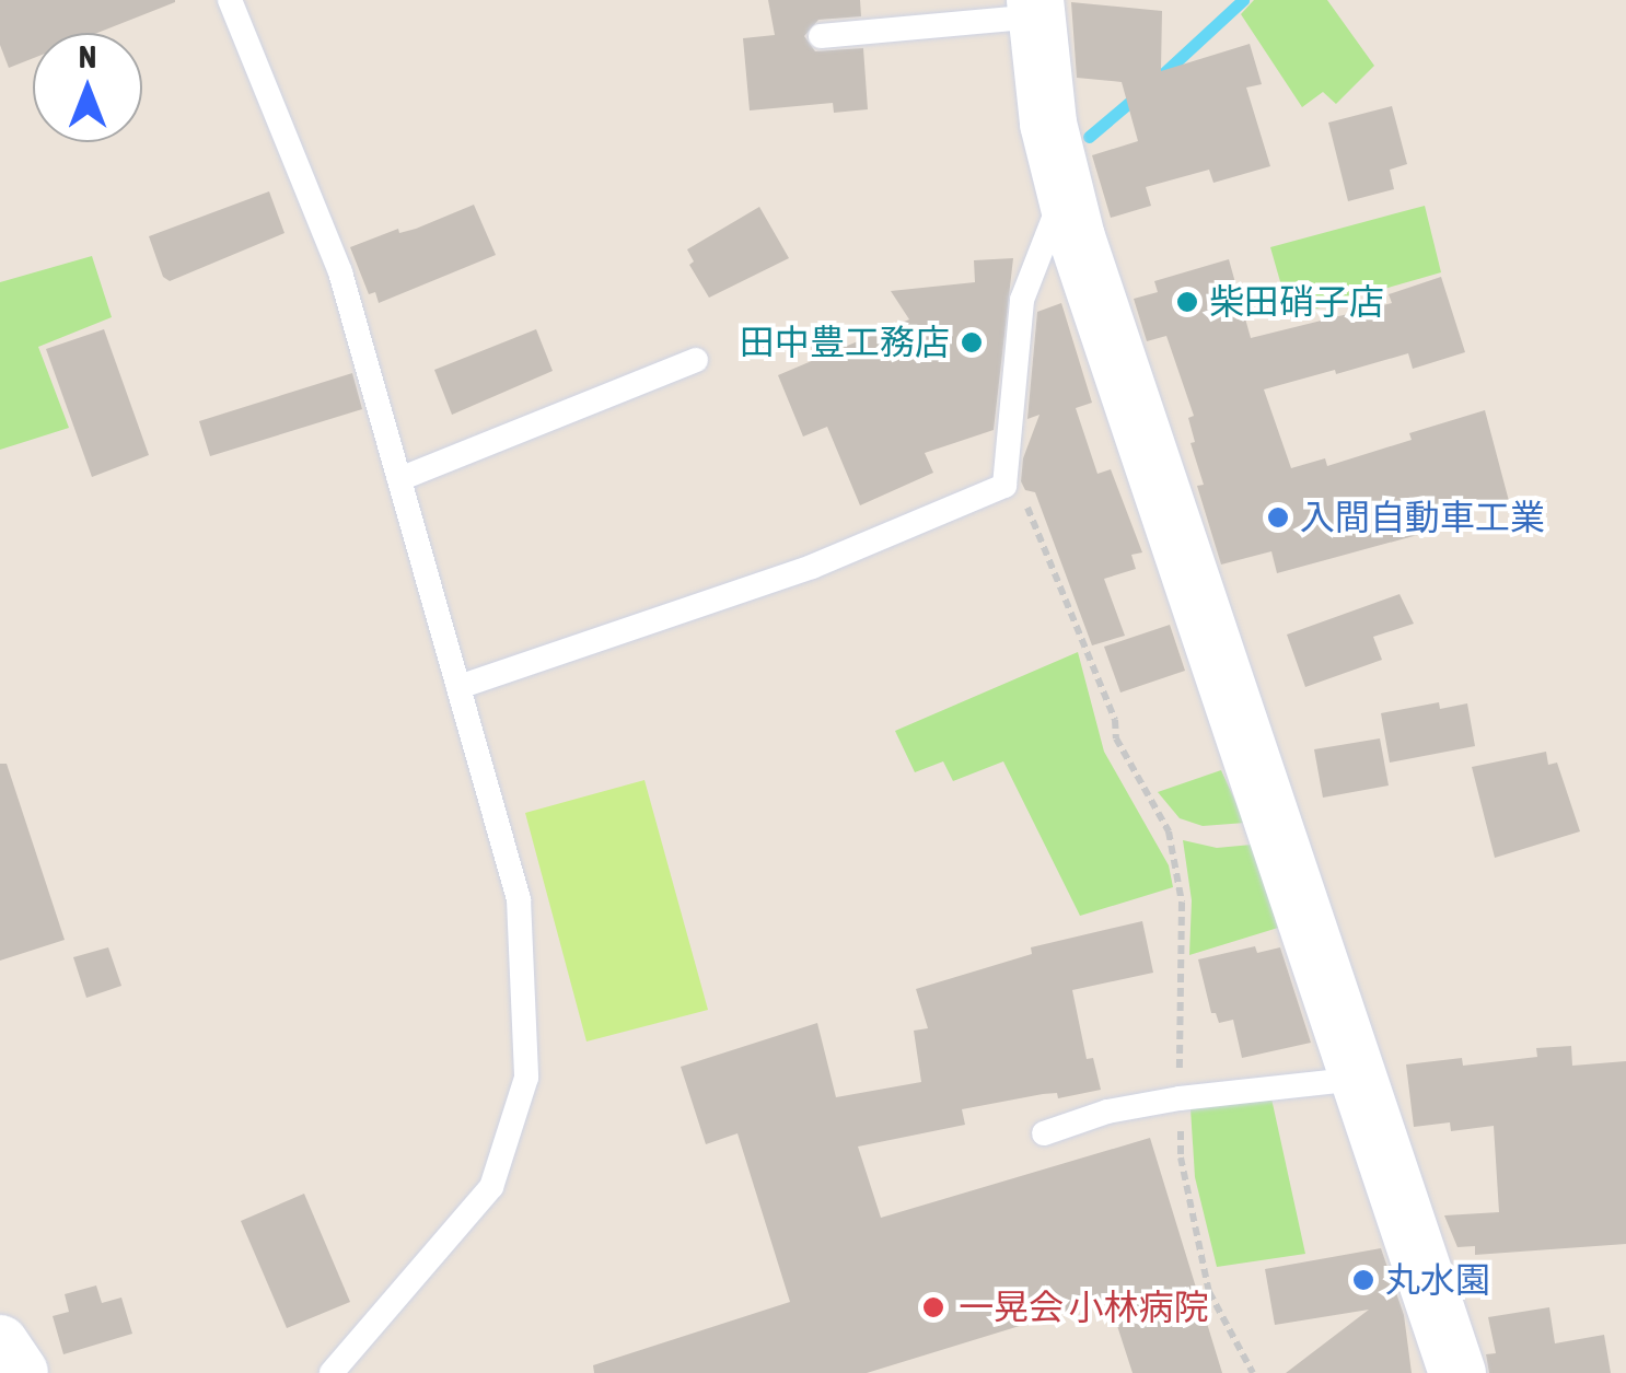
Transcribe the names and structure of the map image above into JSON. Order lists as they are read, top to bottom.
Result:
{
  "places": [
    "柴田硝子店",
    "田中豊工務店",
    "入間自動車工業",
    "丸水園",
    "一晃会 小林病院"
  ],
  "north": "top"
}
